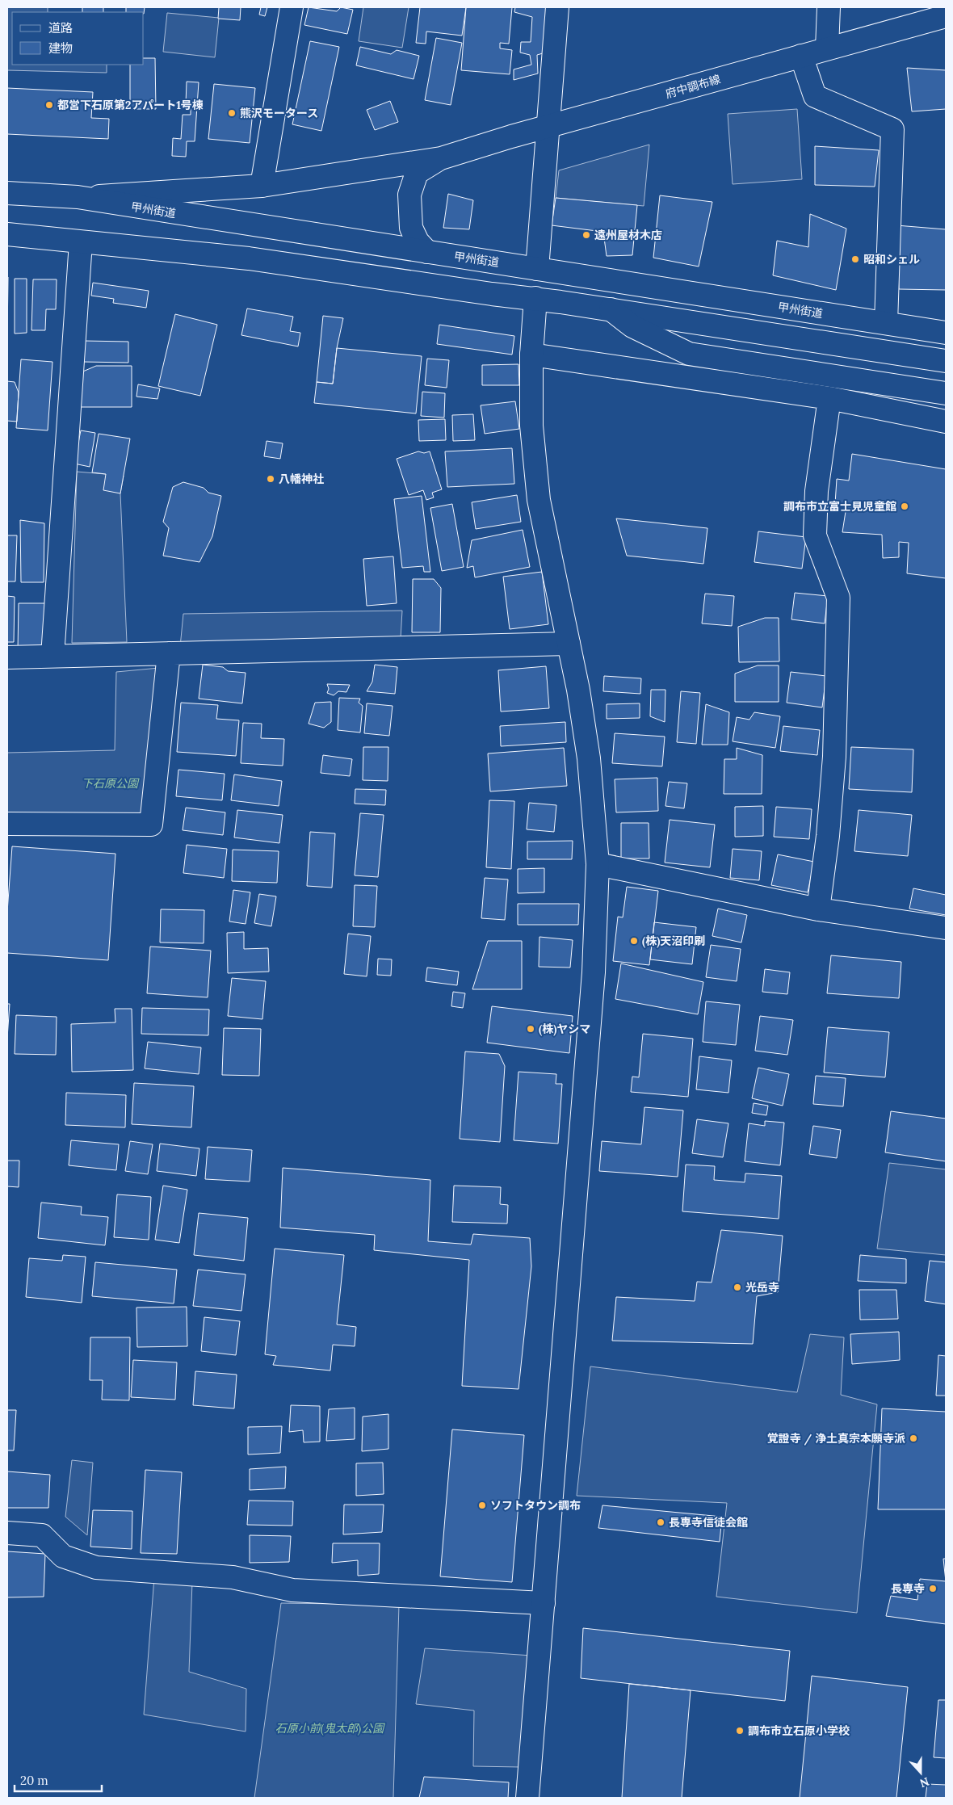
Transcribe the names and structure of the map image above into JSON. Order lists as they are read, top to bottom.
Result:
{
  "streets": {
    "main road": ["府中調布線", "甲州街道"]
  },
  "parks": ["下石原公園", "石原小前(鬼太郎)公園"],
  "places": [
    "都営下石原第2アパート1号棟",
    "熊沢モータース",
    "遠州屋材木店",
    "昭和シェル",
    "八幡神社",
    "調布市立富士見児童館",
    "(株)天沼印刷",
    "(株)ヤシマ",
    "光岳寺",
    "覚證寺 / 浄土真宗本願寺派",
    "ソフトタウン調布",
    "長専寺信徒会館",
    "長専寺",
    "調布市立石原小学校"
  ],
  "legend": ["道路", "建物"],
  "scale_bar": "20 m",
  "north": "bottom"
}
